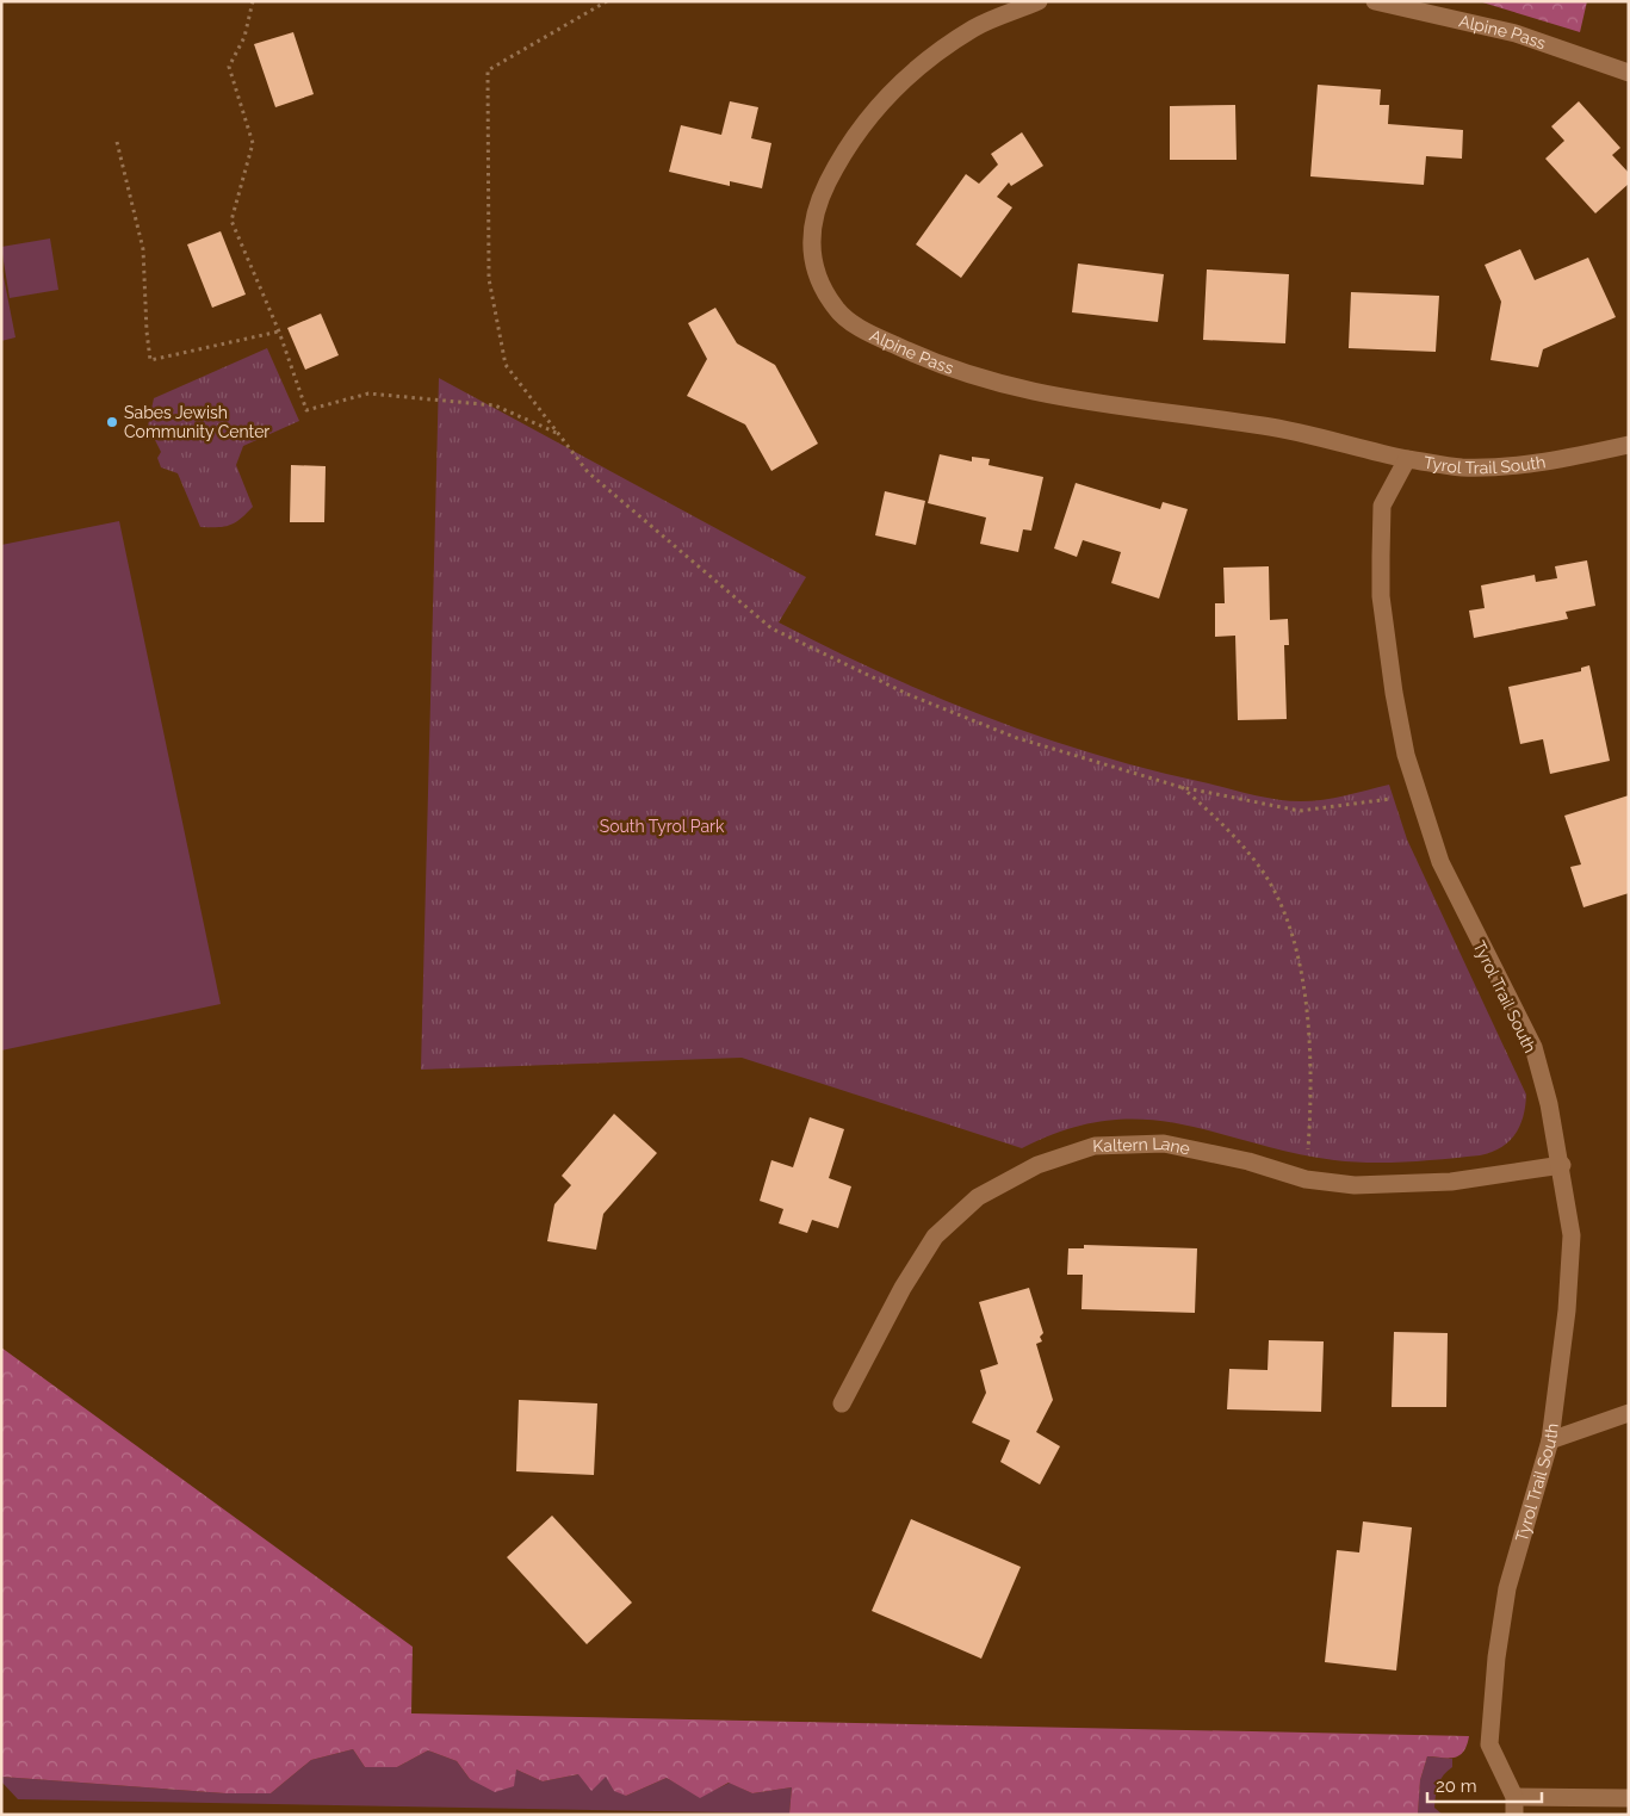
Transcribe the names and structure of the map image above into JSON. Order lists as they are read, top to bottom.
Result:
{
  "streets": {
    "street": ["Alpine Pass", "Tyrol Trail South", "Kaltern Lane"]
  },
  "crossings": [
    ["Alpine Pass", "Tyrol Trail South"],
    ["Tyrol Trail South", "Kaltern Lane"]
  ],
  "parks": ["South Tyrol Park"],
  "places": ["Sabes Jewish Community Center"],
  "scale_bar": "20 m"
}
